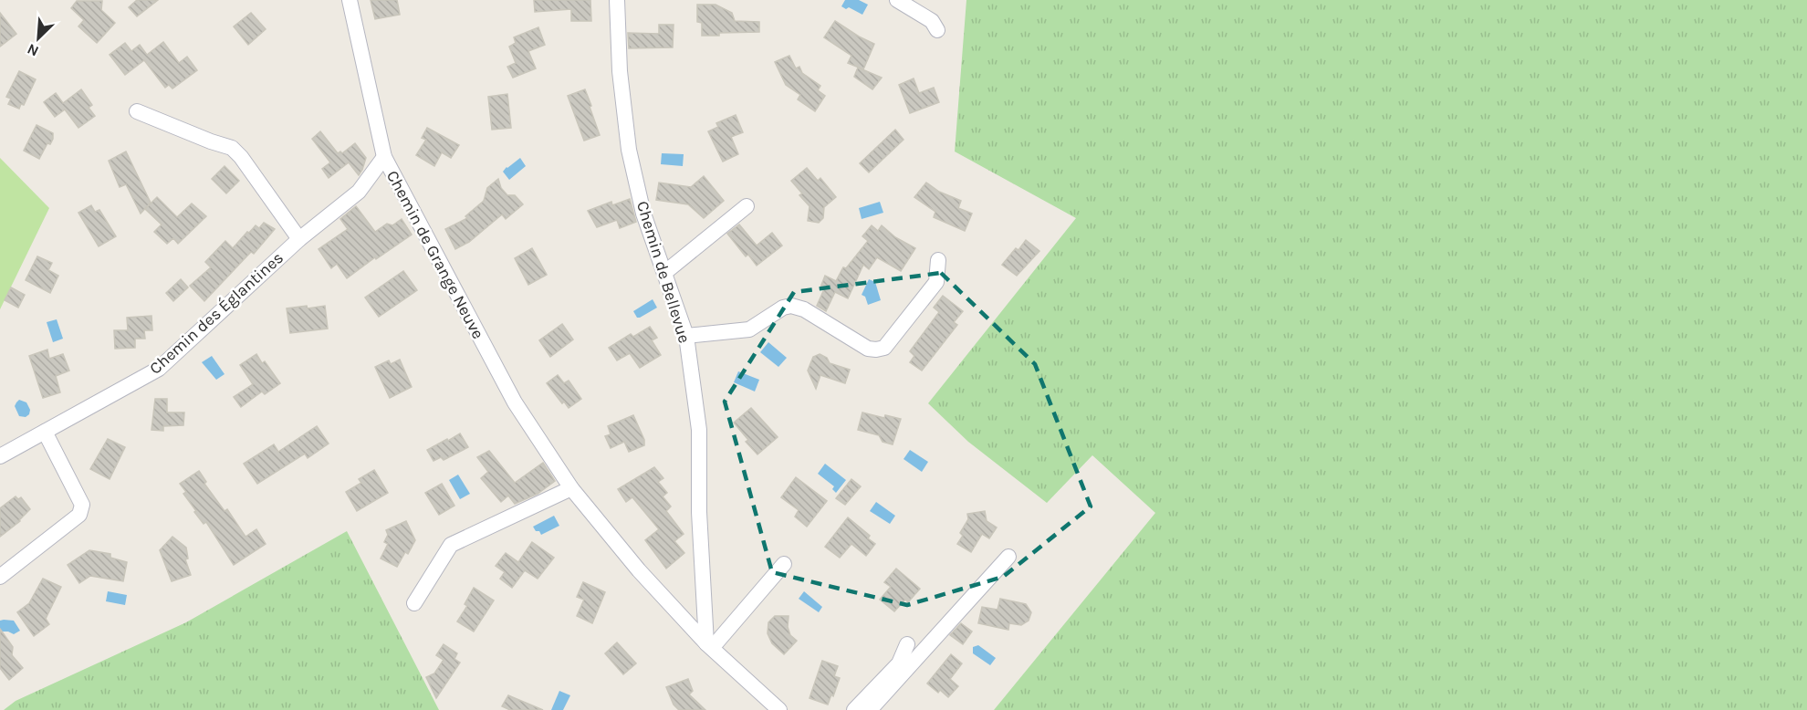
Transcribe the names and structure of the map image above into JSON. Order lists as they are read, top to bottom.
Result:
{
  "streets": {
    "street": ["Chemin de Grange Neuve", "Chemin de Bellevue", "Chemin des Églantines"]
  },
  "crossings": [
    ["Chemin de Grange Neuve", "Chemin de Bellevue"],
    ["Chemin de Grange Neuve", "Chemin des Églantines"]
  ],
  "north": "bottom left"
}
